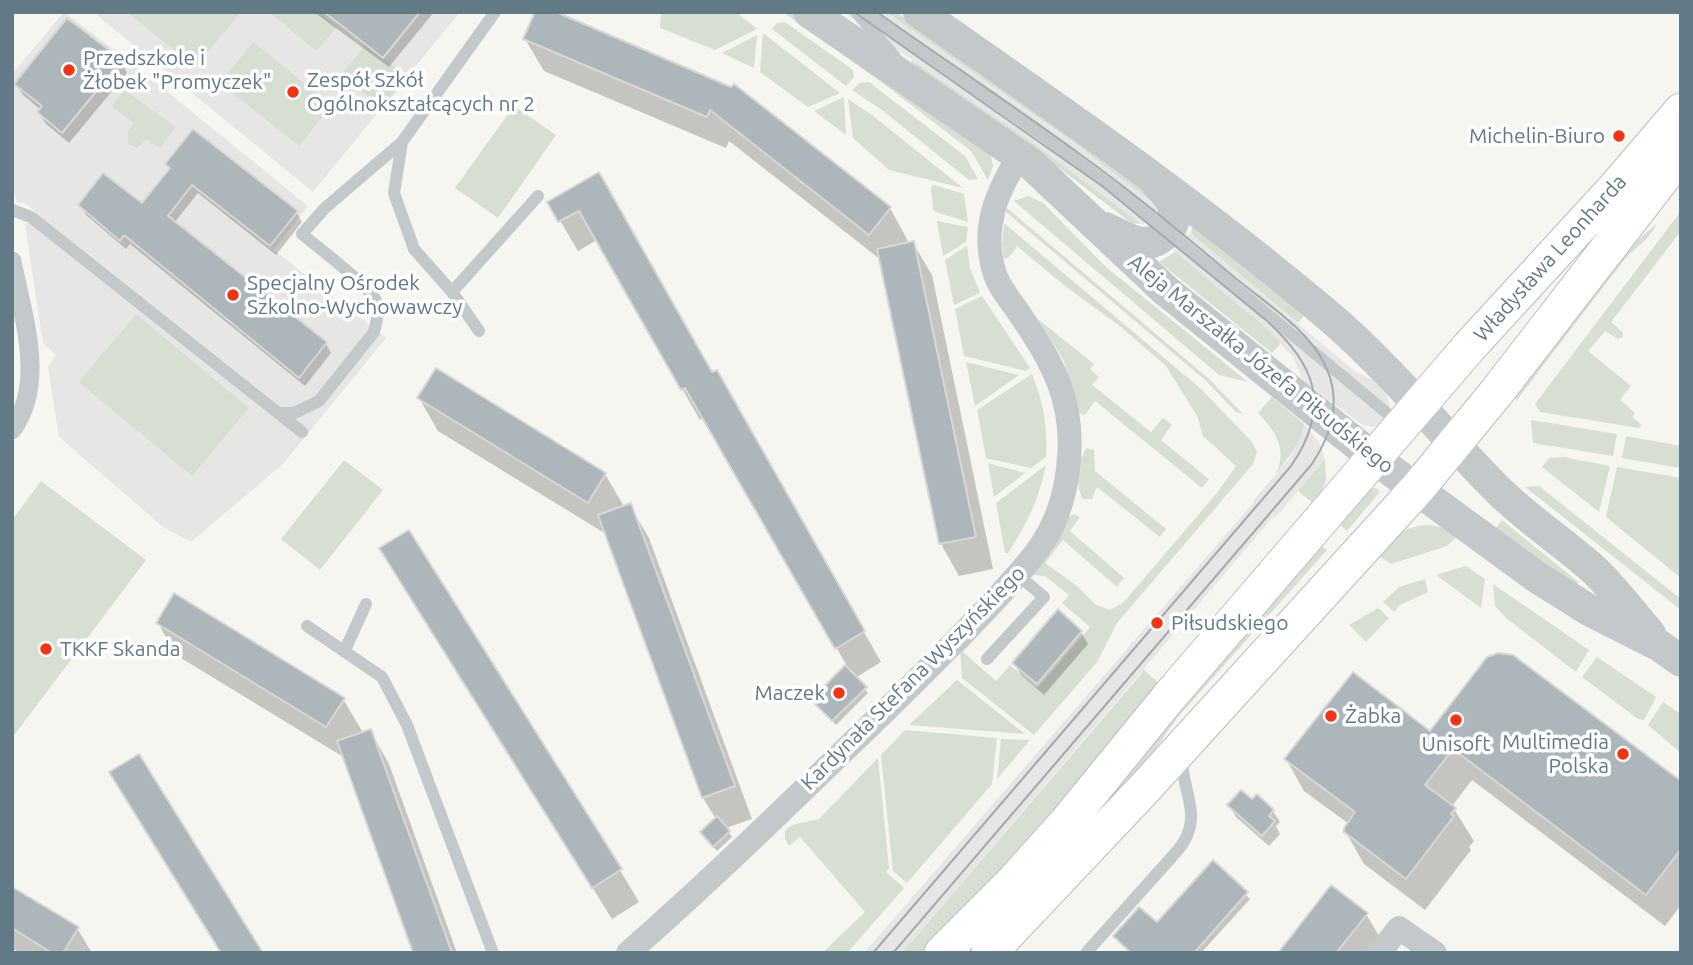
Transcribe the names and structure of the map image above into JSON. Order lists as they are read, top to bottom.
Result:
{
  "streets": {
    "main road": ["Władysława Leonharda"],
    "street": ["Aleja Marszałka Józefa Piłsudskiego", "Kardynała Stefana Wyszyńskiego"]
  },
  "crossings": [
    ["Władysława Leonharda", "Aleja Marszałka Józefa Piłsudskiego"],
    ["Aleja Marszałka Józefa Piłsudskiego", "Kardynała Stefana Wyszyńskiego"]
  ],
  "places": [
    "Przedszkole i Żłobek \"Promyczek\"",
    "Zespół Szkół Ogólnokształcących nr 2",
    "Michelin-Biuro",
    "Specjalny Ośrodek Szkolno-Wychowawczy",
    "Piłsudskiego",
    "TKKF Skanda",
    "Maczek",
    "Żabka",
    "Unisoft",
    "Multimedia Polska"
  ]
}
